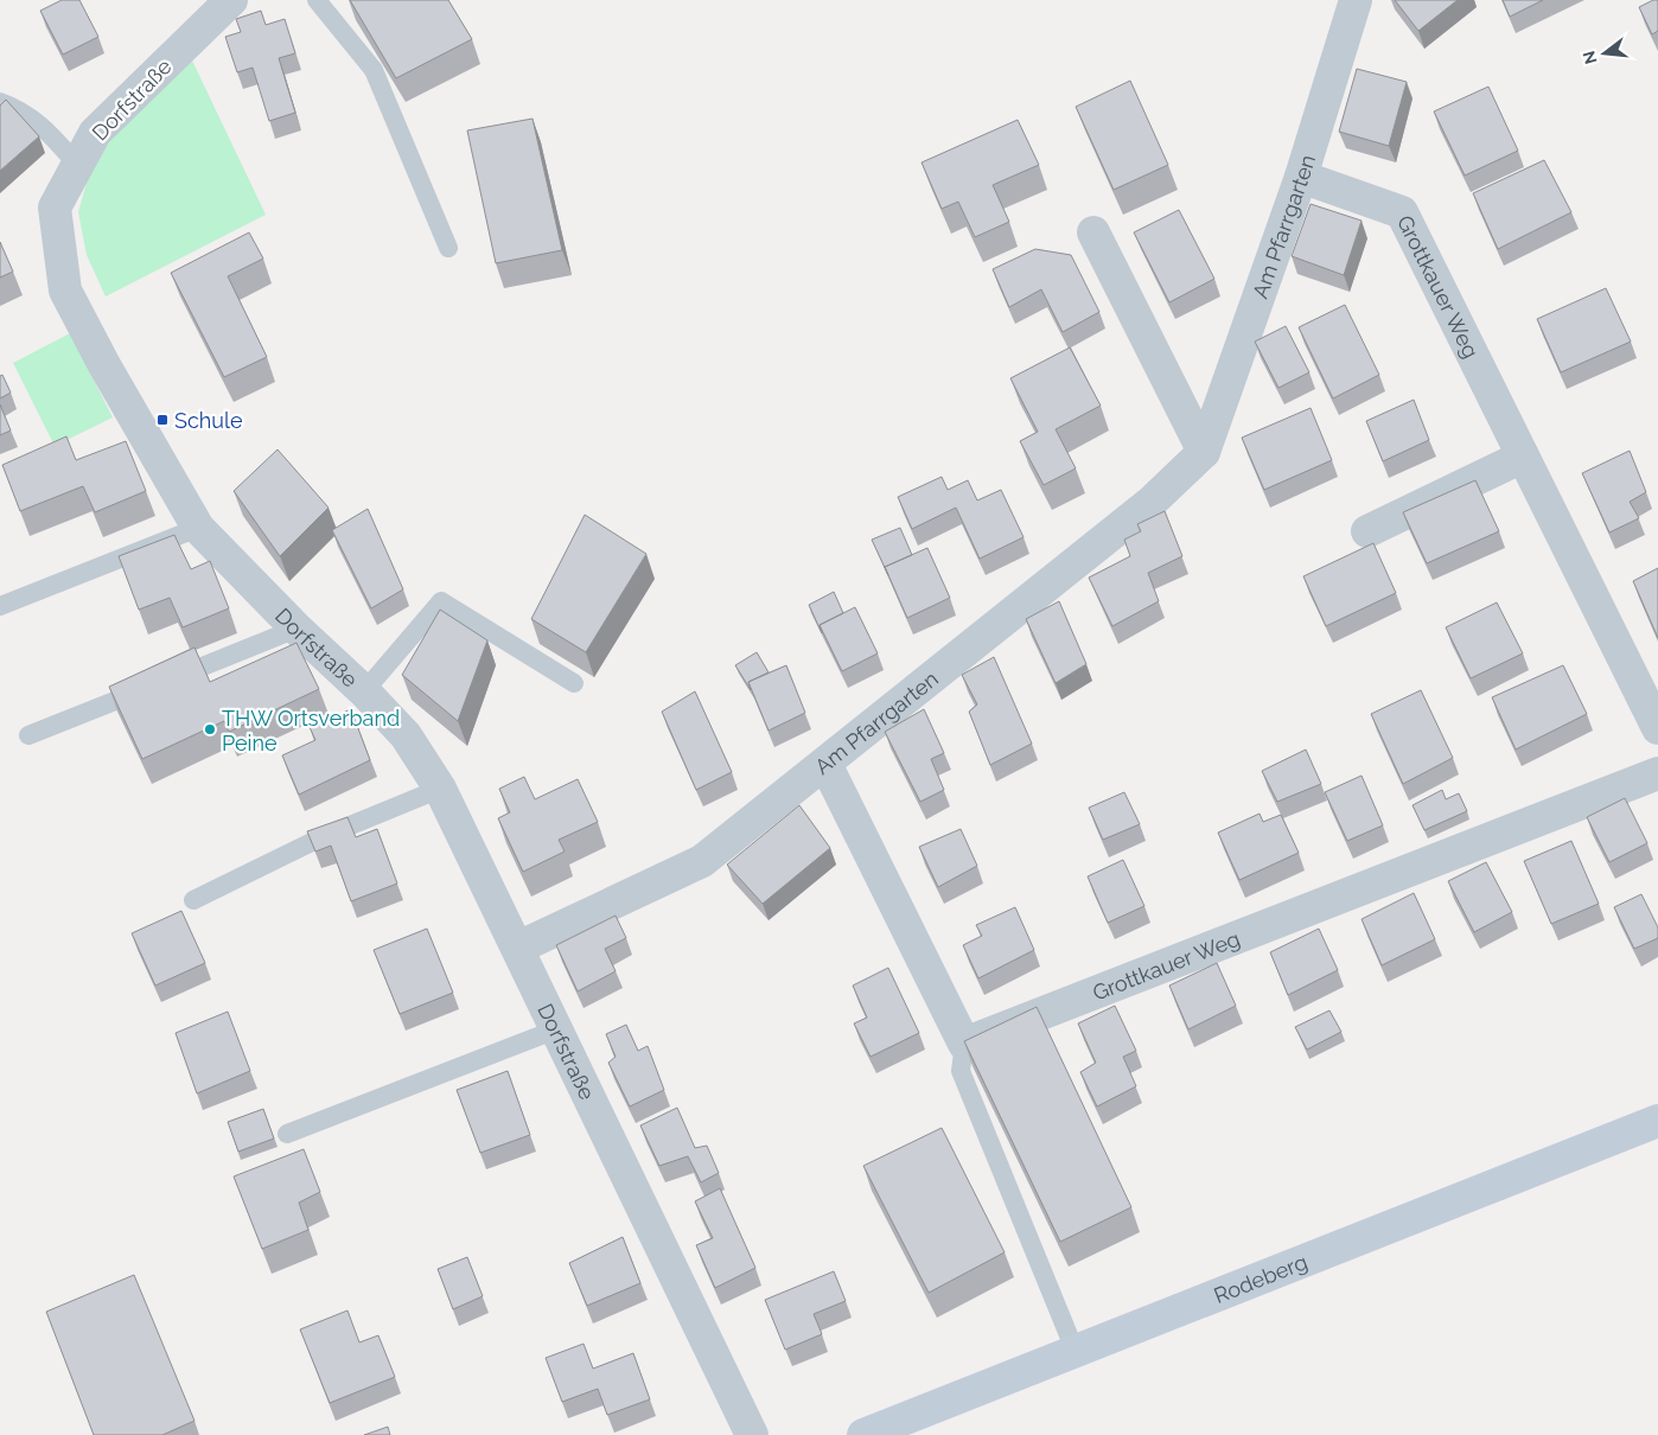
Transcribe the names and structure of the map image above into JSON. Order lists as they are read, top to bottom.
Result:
{
  "streets": {
    "street": [
      "Dorfstraße",
      "Am Pfarrgarten",
      "Grottkauer Weg",
      "Rodeberg"
    ]
  },
  "crossings": [
    ["Dorfstraße", "Am Pfarrgarten"],
    ["Am Pfarrgarten", "Grottkauer Weg"]
  ],
  "places": {
    "transit": ["Schule"],
    "other": ["THW Ortsverband Peine"]
  },
  "north": "left"
}
